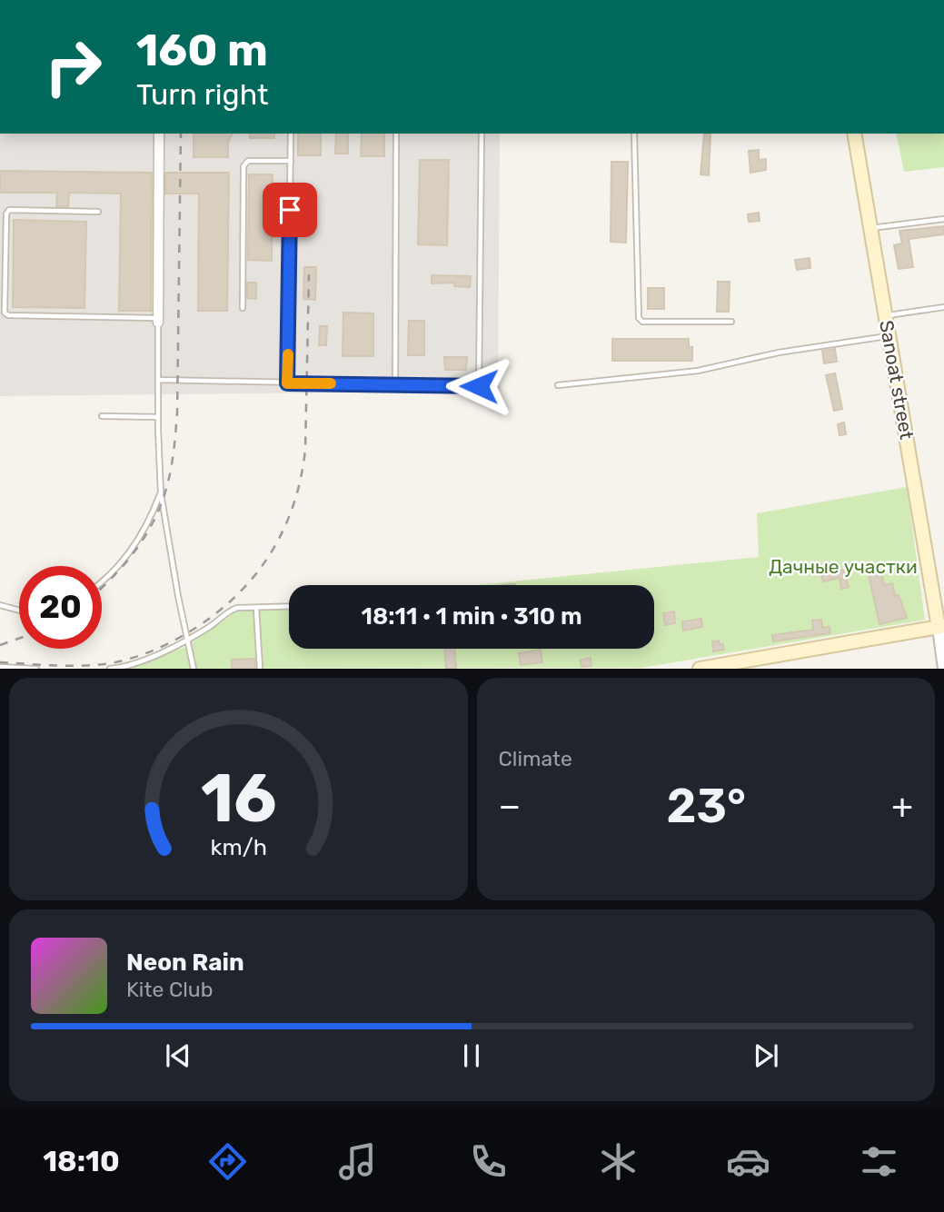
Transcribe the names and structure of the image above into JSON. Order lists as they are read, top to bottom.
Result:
{
  "streets": {
    "main road": ["Sanoat street"]
  },
  "parks": ["Дачные участки"],
  "page": {
    "turn": ["160 m", "Turn right"],
    "limit": "20",
    "trip": "18:11 · 1 min · 310 m",
    "tile": "Climate",
    "heat": ["−", "23°", "+"],
    "song": ["Neon Rain", "Kite Club"],
    "tabs": "18:10",
    "gauge": ["16", "km/h"]
  }
}
